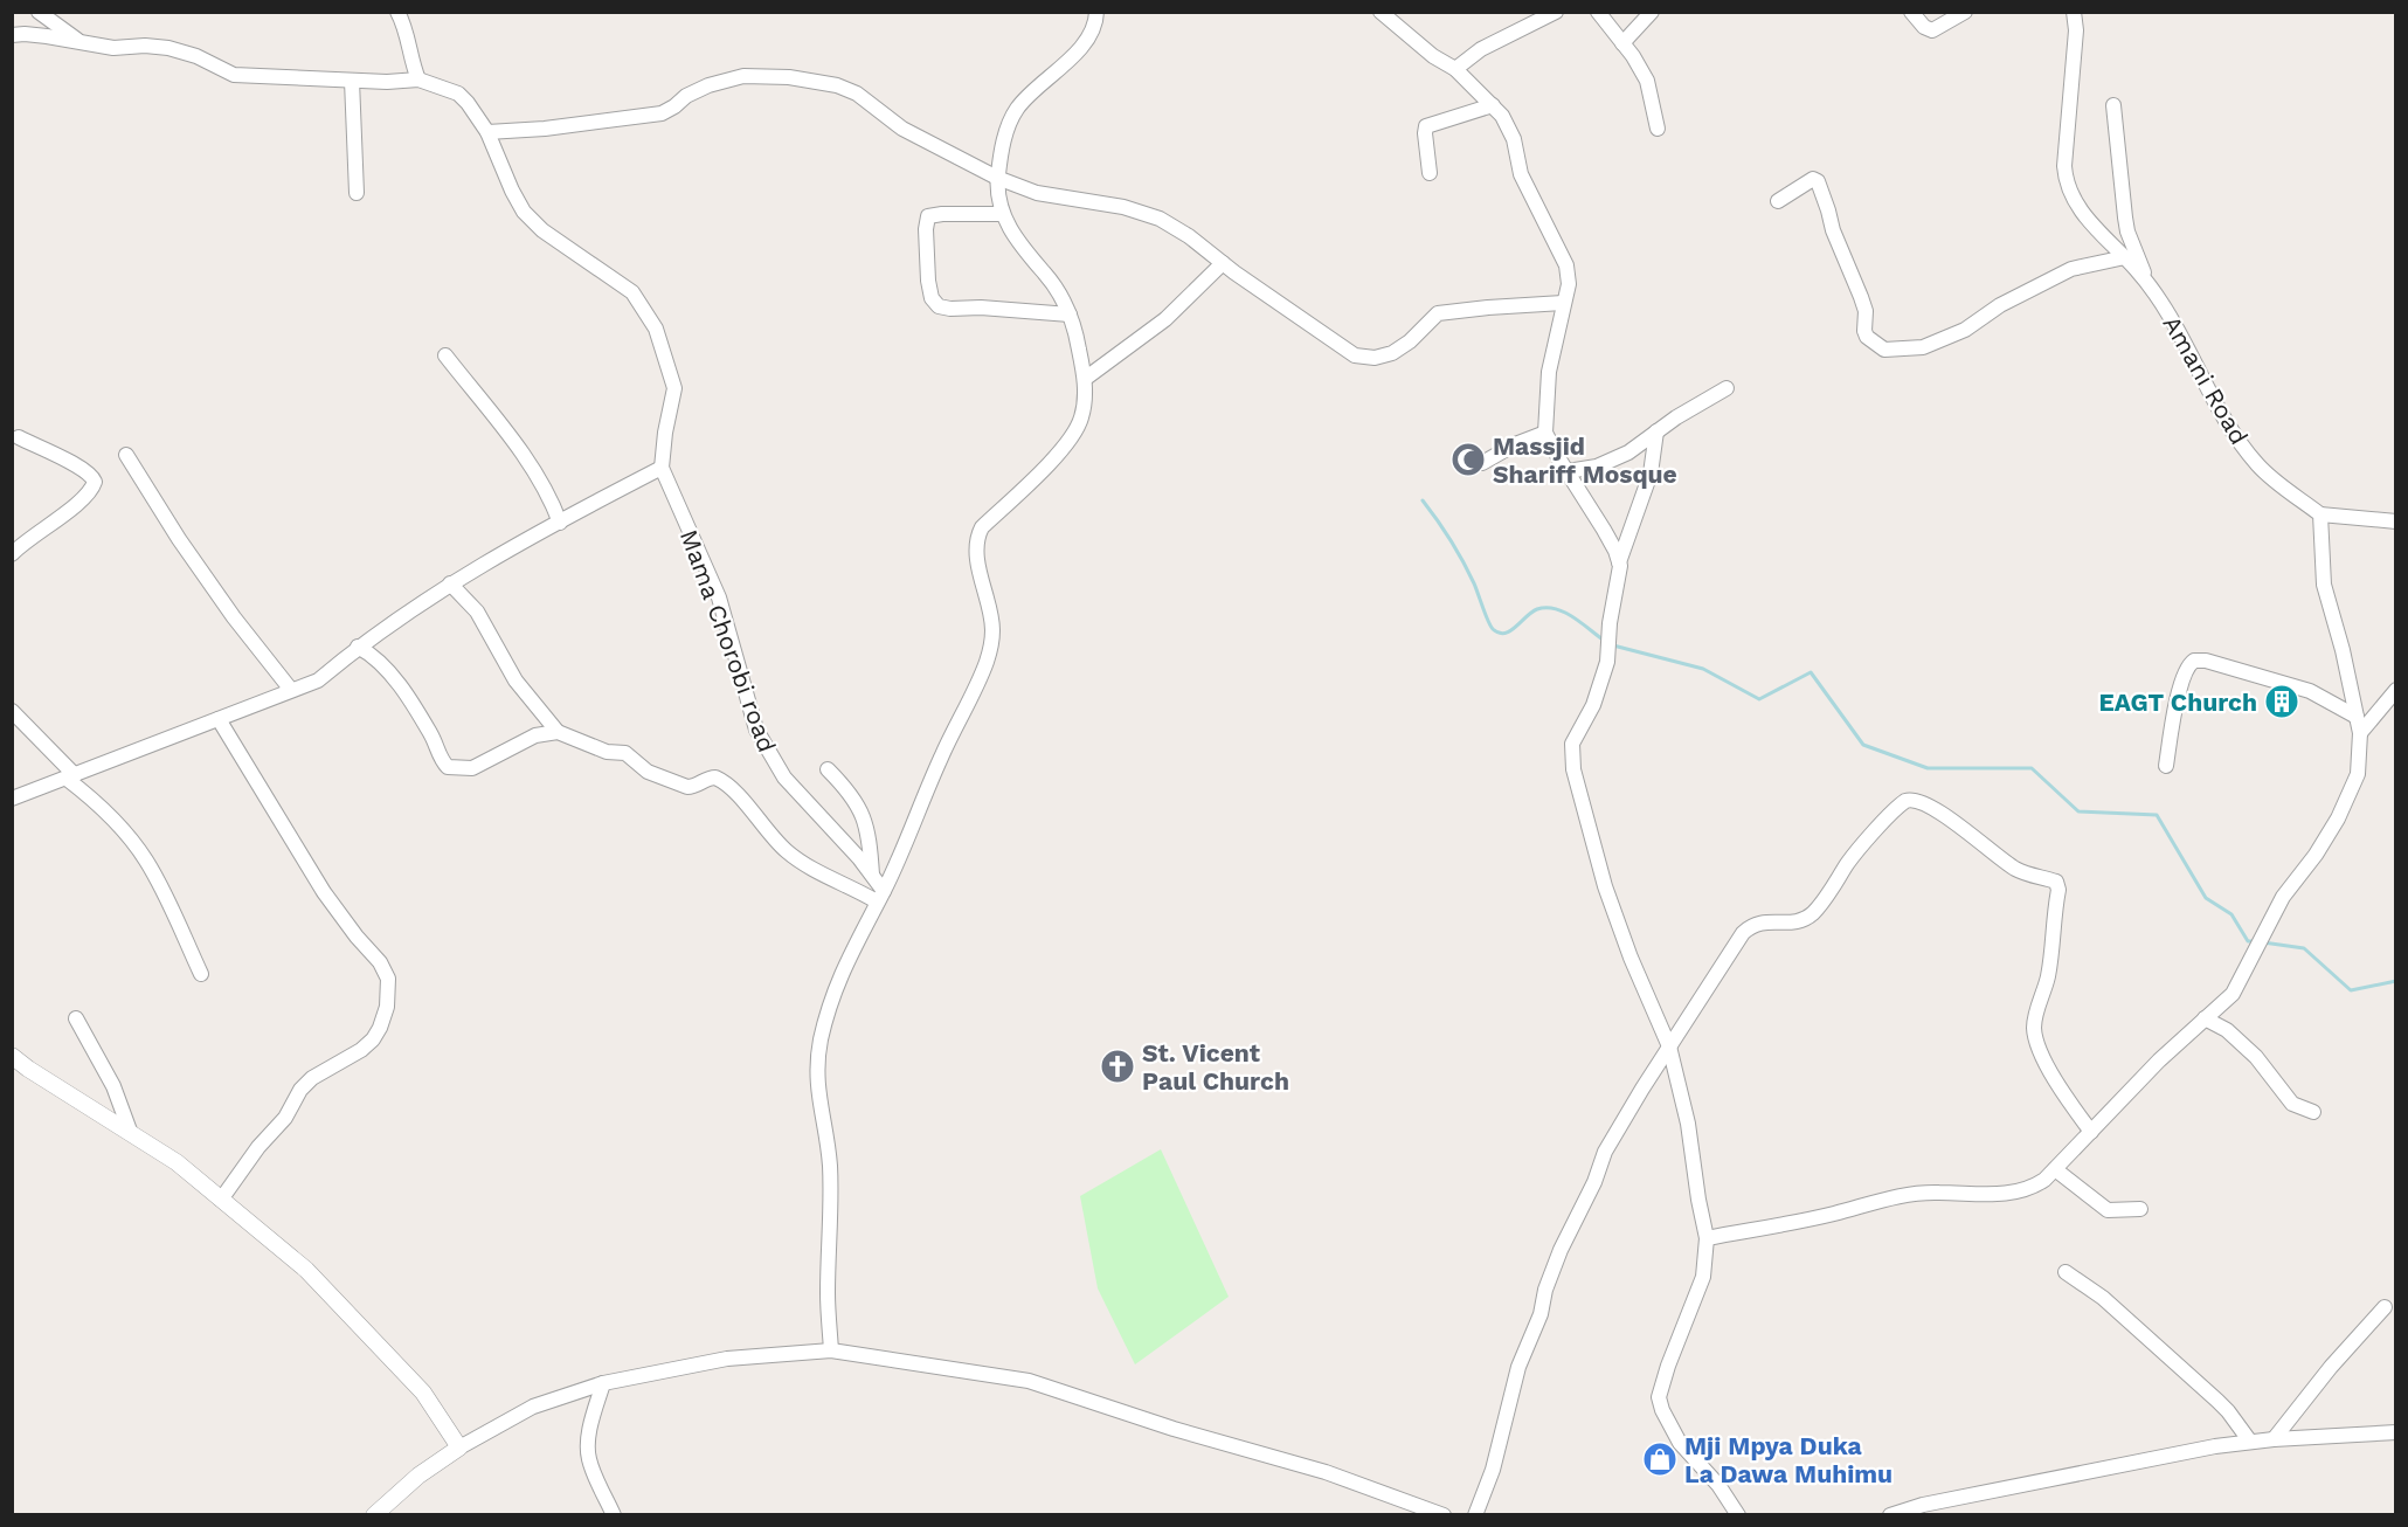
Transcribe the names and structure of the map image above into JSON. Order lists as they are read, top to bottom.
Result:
{
  "streets": {
    "street": ["Amani Road", "Mama Chorobi road"]
  },
  "places": {
    "mosque": ["Massjid Shariff Mosque"],
    "building": ["EAGT Church"],
    "church": ["St. Vicent Paul Church"],
    "shop": ["Mji Mpya Duka La Dawa Muhimu"]
  }
}
